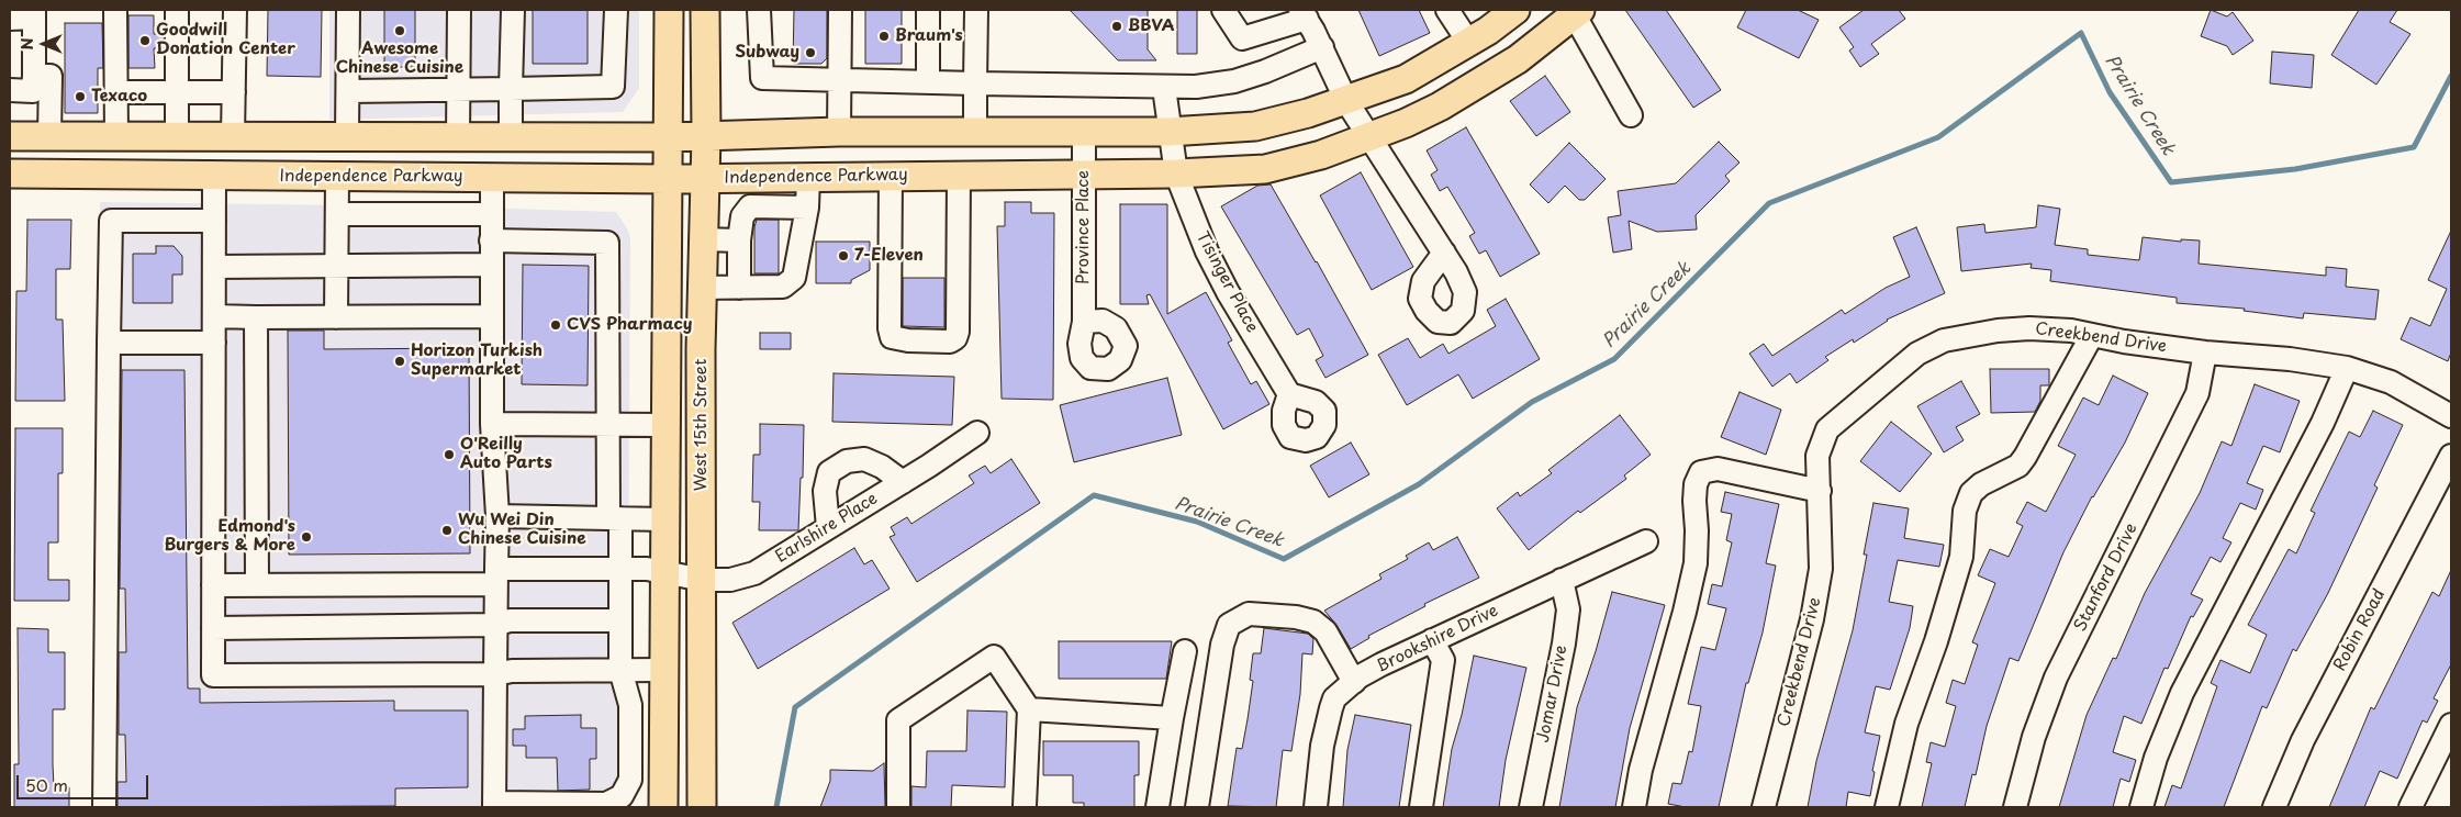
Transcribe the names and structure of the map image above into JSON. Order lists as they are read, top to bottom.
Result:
{
  "streets": {
    "main road": ["Independence Parkway", "West 15th Street"],
    "street": [
      "Province Place",
      "Tisinger Place",
      "Creekbend Drive",
      "Earlshire Place",
      "Stanford Drive",
      "Robin Road",
      "Brookshire Drive",
      "Jomar Drive"
    ]
  },
  "crossings": [
    ["Independence Parkway", "Province Place"],
    ["Independence Parkway", "Tisinger Place"],
    ["Independence Parkway", "West 15th Street"],
    ["Creekbend Drive", "Stanford Drive"],
    ["West 15th Street", "Earlshire Place"],
    ["Brookshire Drive", "Jomar Drive"]
  ],
  "water": ["Prairie Creek"],
  "places": [
    "BBVA",
    "Awesome Chinese Cuisine",
    "Braum's",
    "Goodwill Donation Center",
    "Subway",
    "Texaco",
    "7-Eleven",
    "CVS Pharmacy",
    "Horizon Turkish Supermarket",
    "O'Reilly Auto Parts",
    "Wu Wei Din Chinese Cuisine",
    "Edmond's Burgers & More"
  ],
  "scale_bar": "50 m",
  "north": "left"
}
